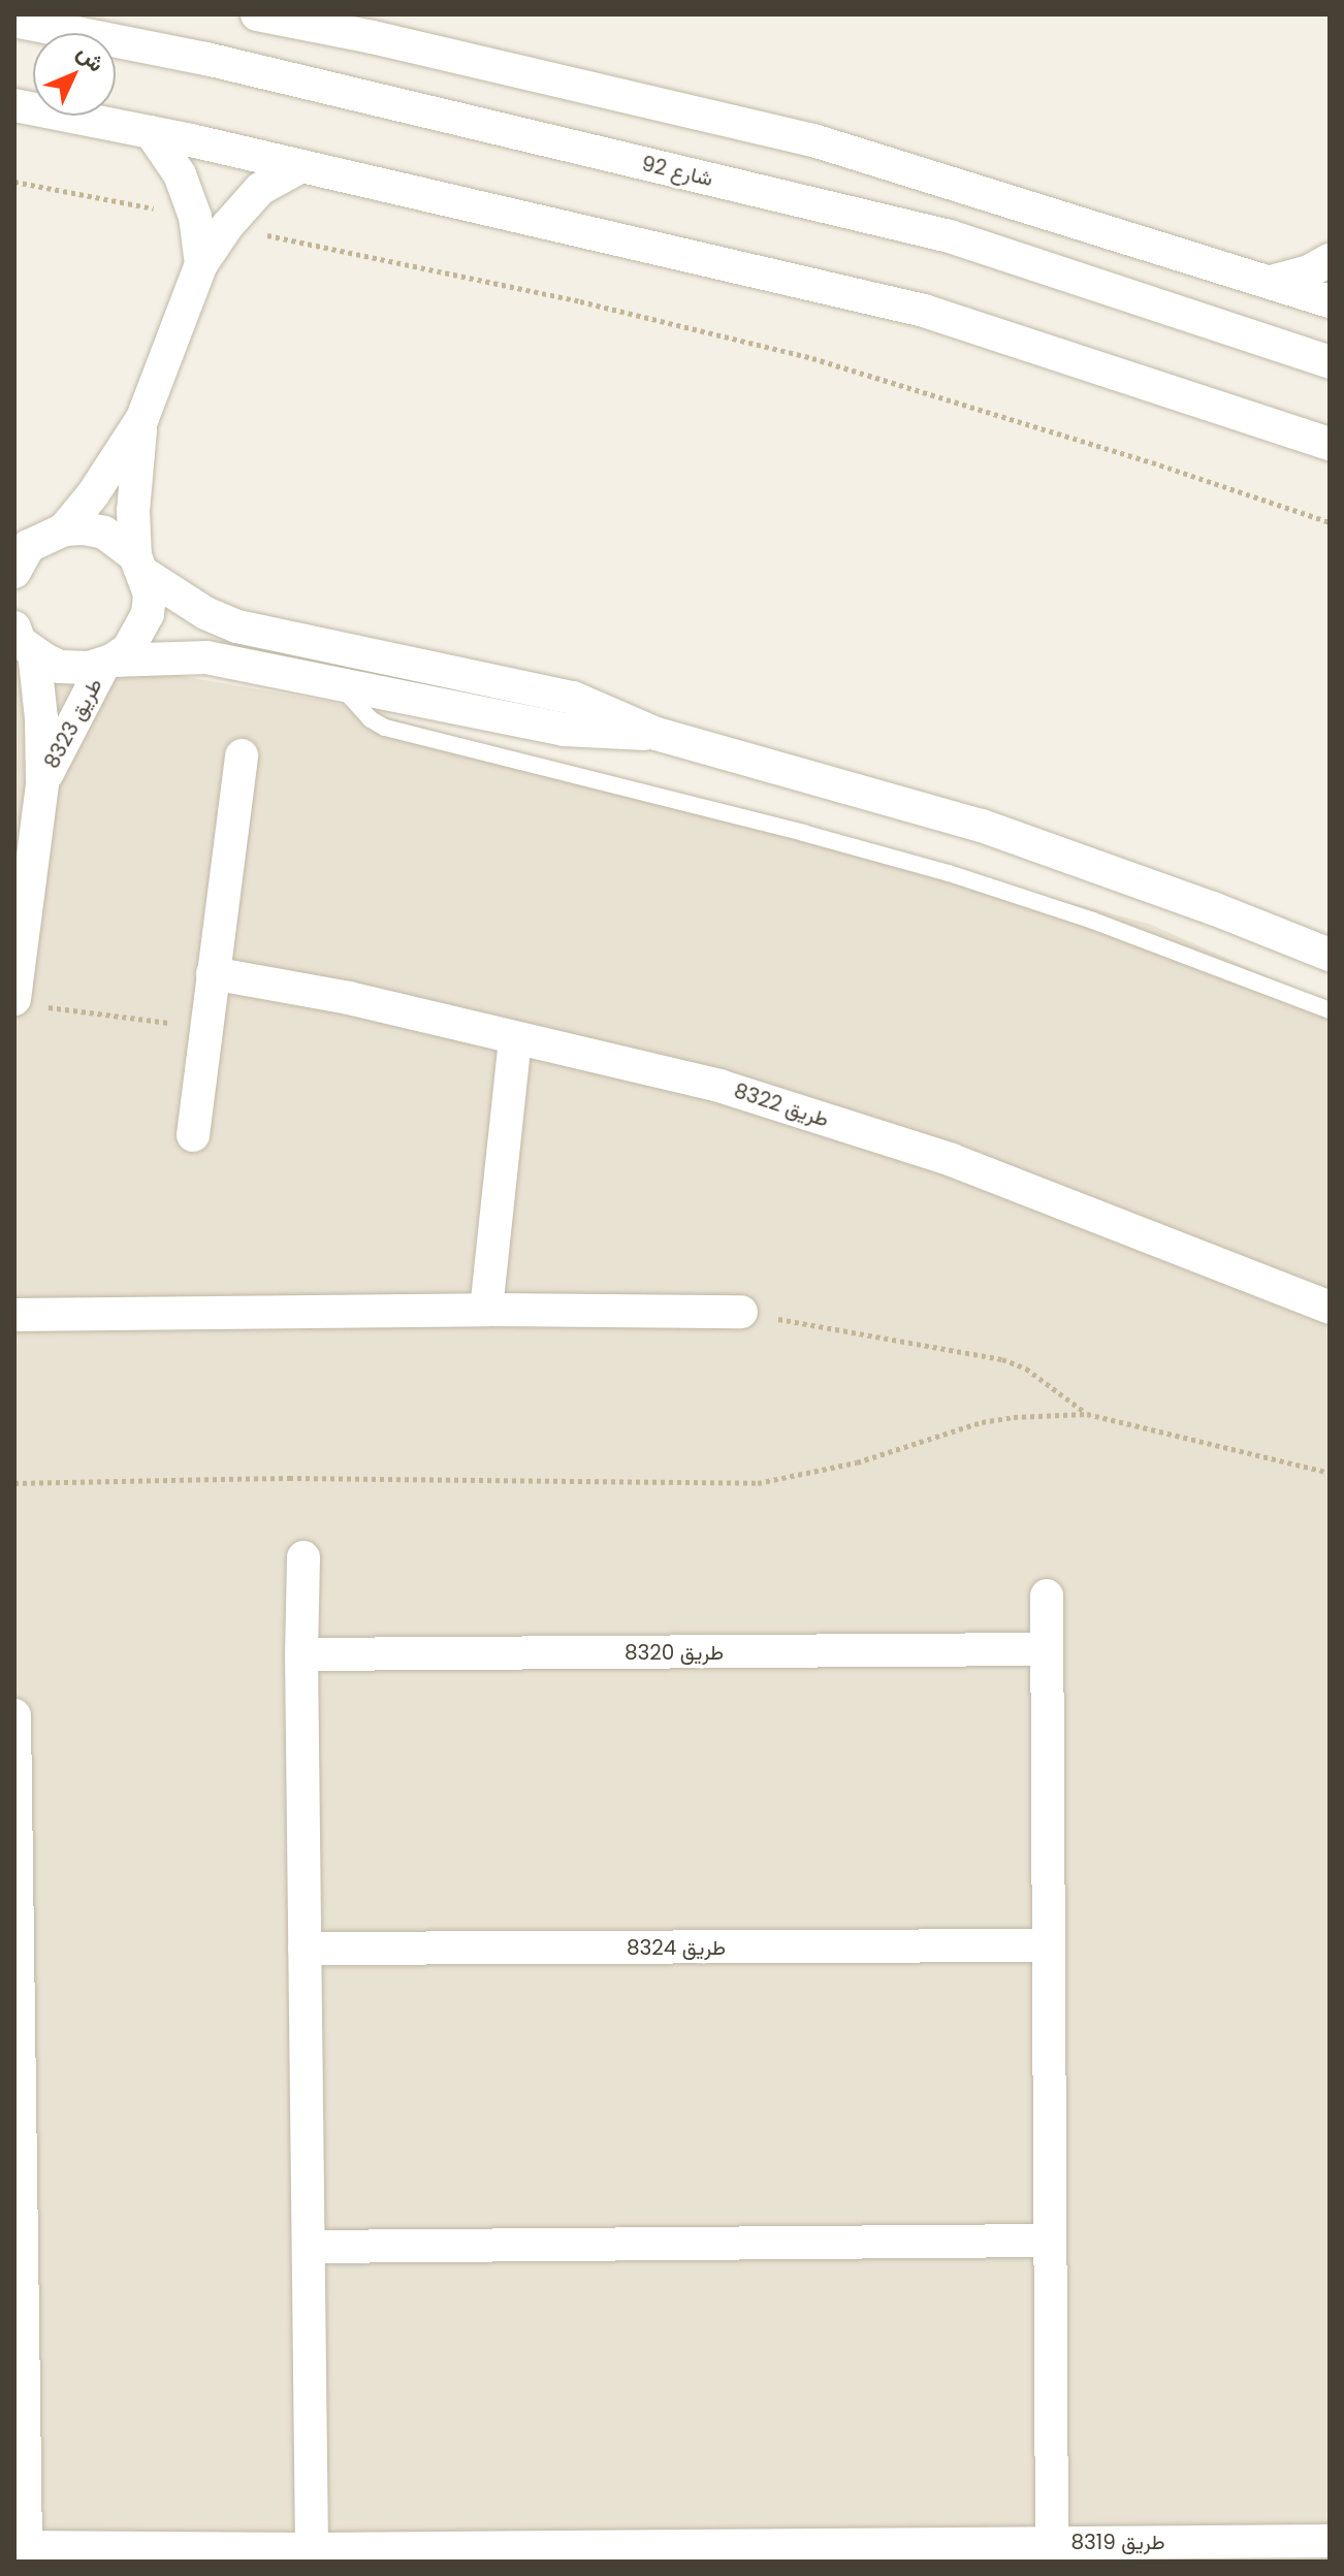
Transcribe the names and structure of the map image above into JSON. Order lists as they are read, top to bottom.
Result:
{
  "streets": {
    "street": [
      "شارع 92",
      "طريق 8323",
      "طريق 8322",
      "طريق 8320",
      "طريق 8324",
      "طريق 8319"
    ]
  },
  "north": "top right"
}
